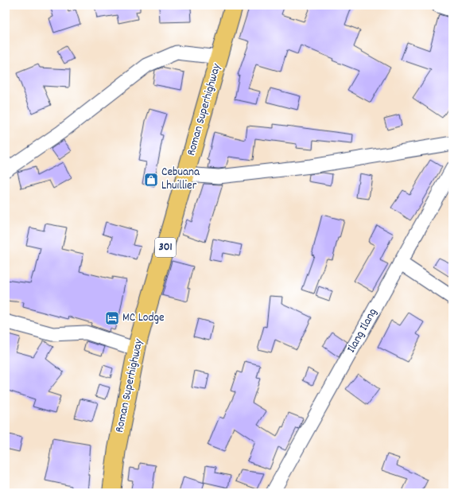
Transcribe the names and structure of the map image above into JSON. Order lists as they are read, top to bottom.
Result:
{
  "streets": {
    "main road": ["Roman Superhighway", "301"],
    "street": ["Ilang Ilang"]
  },
  "places": {
    "shop": ["Cebuana Lhuillier"],
    "hotel": ["MC Lodge"]
  }
}
